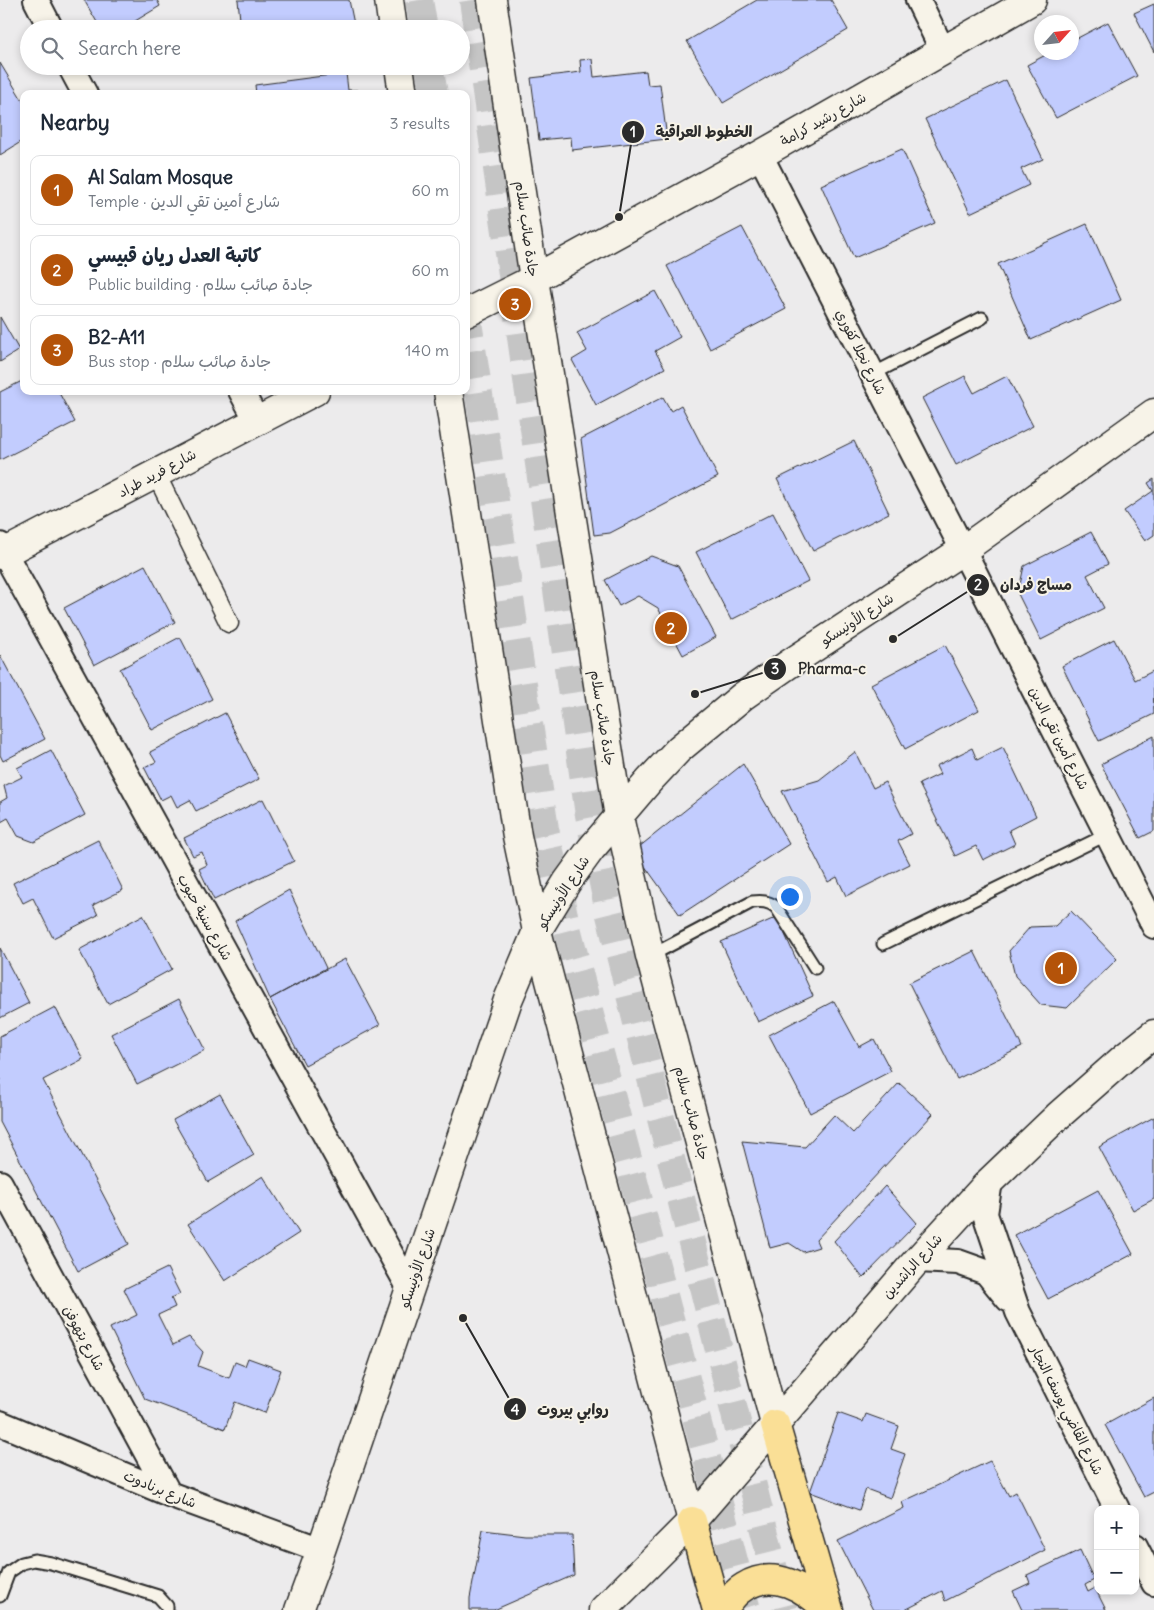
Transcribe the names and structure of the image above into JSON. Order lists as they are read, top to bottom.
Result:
{
  "streets": {
    "street": [
      "شارع رشيد كرامة",
      "جادة صائب سلام",
      "شارع نجلا كفوري",
      "شارع فريد طراد",
      "شارع الأونيسكو",
      "شارع أمين تقي الدين",
      "شارع سنية حبوب",
      "شارع الراشدين",
      "شارع بتهوفن",
      "شارع القاضي يوسف النجار",
      "شارع برنادوت"
    ]
  },
  "crossings": [
    ["شارع رشيد كرامة", "جادة صائب سلام"],
    ["شارع رشيد كرامة", "شارع نجلا كفوري"],
    ["جادة صائب سلام", "شارع الأونيسكو"],
    ["جادة صائب سلام", "شارع الراشدين"],
    ["شارع نجلا كفوري", "شارع الأونيسكو"],
    ["شارع نجلا كفوري", "شارع أمين تقي الدين"],
    ["شارع فريد طراد", "شارع سنية حبوب"],
    ["شارع الأونيسكو", "شارع أمين تقي الدين"],
    ["شارع الأونيسكو", "شارع سنية حبوب"],
    ["شارع الأونيسكو", "شارع برنادوت"],
    ["شارع الراشدين", "شارع القاضي يوسف النجار"],
    ["شارع بتهوفن", "شارع برنادوت"]
  ],
  "places": [
    "الخطوط العراقية",
    "مساج فردان",
    "Pharma-c",
    "روابي بيروت"
  ],
  "north": "top right",
  "page": {
    "search": "Search here",
    "heading": ["Nearby", "3 results"],
    "list": [
      {
        "mark": "1",
        "name": "Al Salam Mosque",
        "note": "Temple · شارع أمين تقي الدين",
        "value": "60 m"
      },
      {
        "mark": "2",
        "name": "كاتبة العدل ريان قبيسي",
        "note": "Public building · جادة صائب سلام",
        "value": "60 m"
      },
      {
        "mark": "3",
        "name": "B2-A11",
        "note": "Bus stop · جادة صائب سلام",
        "value": "140 m"
      }
    ],
    "pins": ["3", "2", "1"],
    "map_buttons": ["+", "−"]
  }
}
